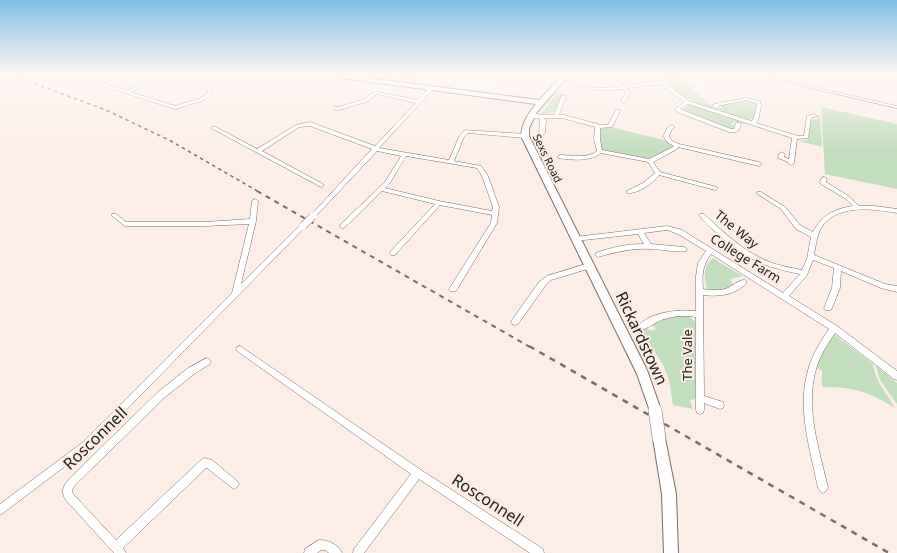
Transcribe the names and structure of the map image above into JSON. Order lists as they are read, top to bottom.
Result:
{
  "streets": {
    "street": [
      "Sexs Road",
      "The Way",
      "College Farm",
      "Rickardstown",
      "The Vale",
      "Rosconnell"
    ]
  },
  "crossings": [
    ["Sexs Road", "College Farm"],
    ["Sexs Road", "Rickardstown"],
    ["College Farm", "Rickardstown"],
    ["College Farm", "The Vale"]
  ]
}
